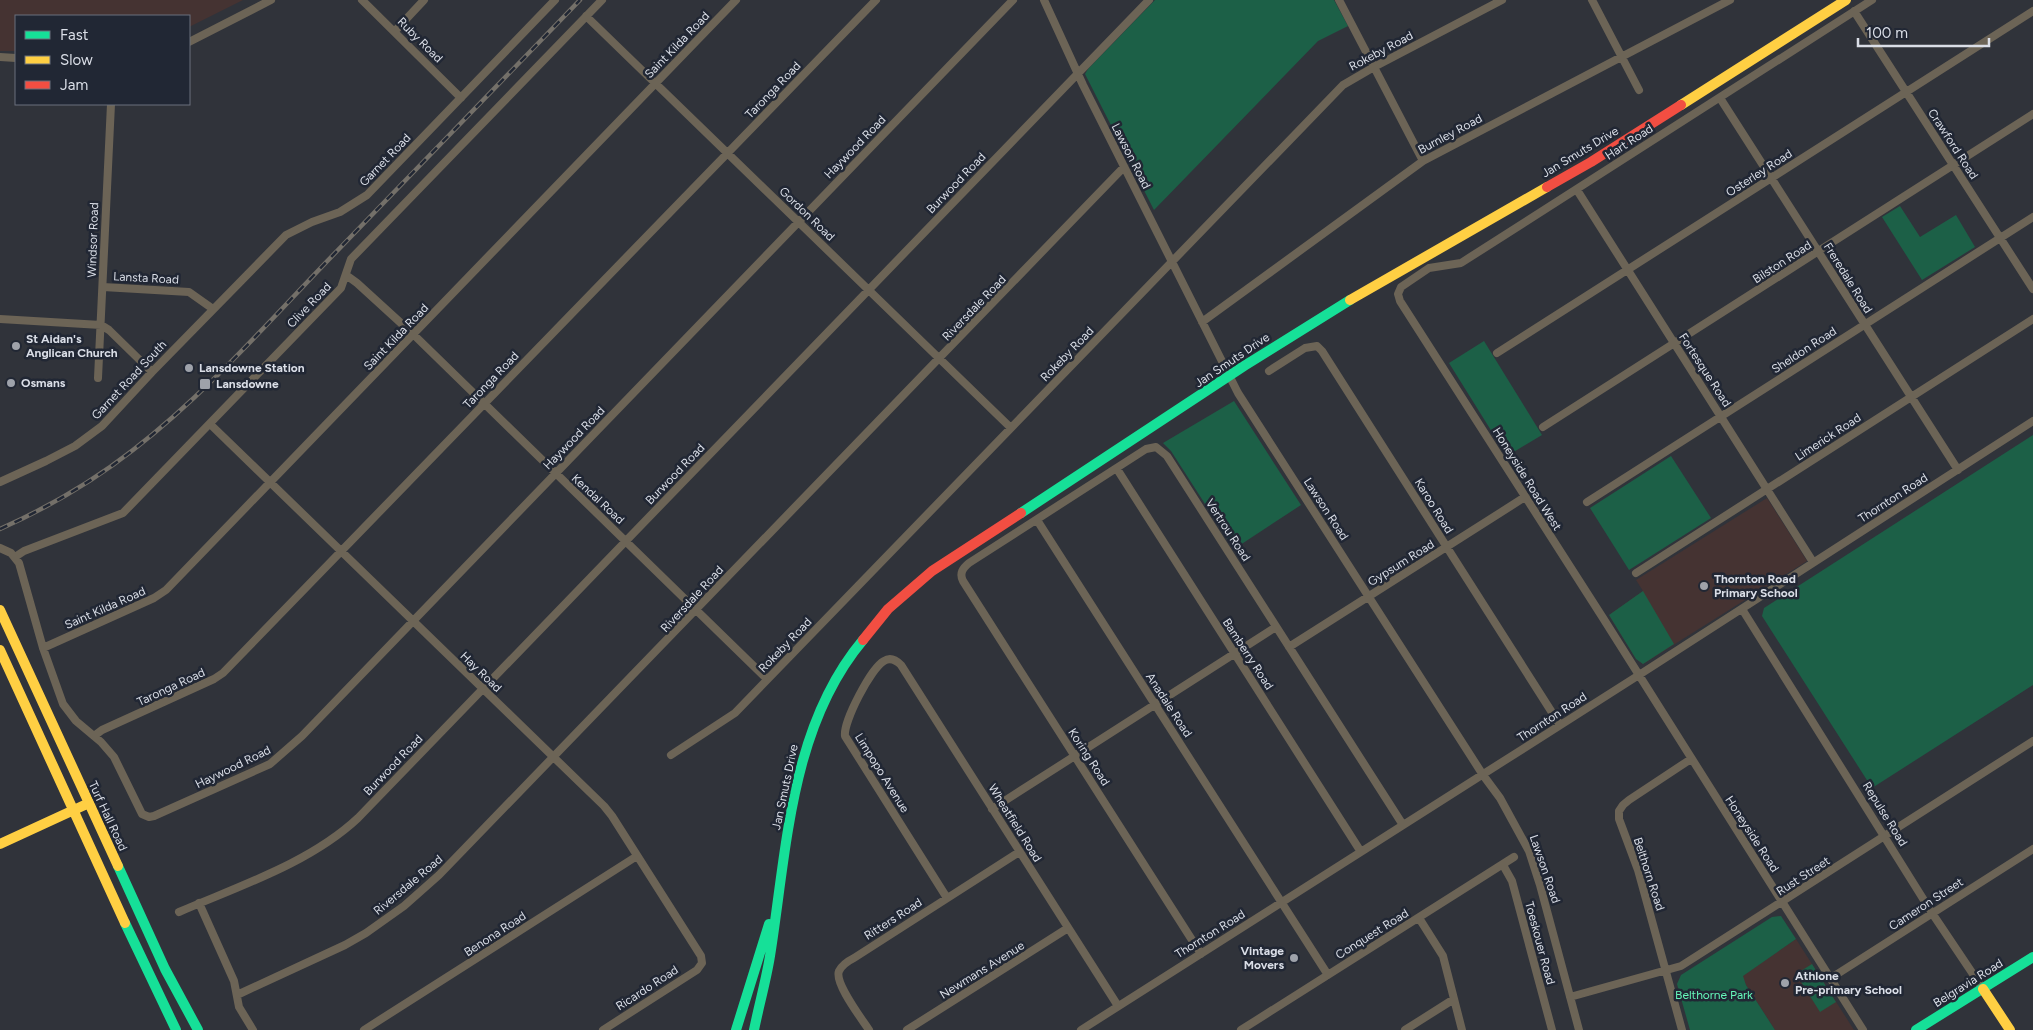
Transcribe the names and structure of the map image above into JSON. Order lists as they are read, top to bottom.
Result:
{
  "streets": {
    "main road": [
      "Jan Smuts Drive",
      "Repulse Road",
      "Turf Hall Road",
      "Belgravia Road"
    ],
    "street": [
      "Ruby Road",
      "Saint Kilda Road",
      "Rokeby Road",
      "Taronga Road",
      "Burnley Road",
      "Hart Road",
      "Crawford Road",
      "Haywood Road",
      "Lawson Road",
      "Garnet Road",
      "Osterley Road",
      "Burwood Road",
      "Gordon Road",
      "Windsor Road",
      "Bilston Road",
      "Lansta Road",
      "Freredale Road",
      "Clive Road",
      "Riversdale Road",
      "Sheldon Road",
      "Fortesque Road",
      "Garnet Road South",
      "Limerick Road",
      "Honeyside Road West",
      "Thornton Road",
      "Kendal Road",
      "Karoo Road",
      "Vertrou Road",
      "Gypsum Road",
      "Bamberry Road",
      "Hay Road",
      "Anadale Road",
      "Koring Road",
      "Limpopo Avenue",
      "Wheatfield Road",
      "Honeyside Road",
      "Belthorn Road",
      "Rust Street",
      "Cameron Street",
      "Ritters Road",
      "Benona Road",
      "Conquest Road",
      "Toeskouer Road",
      "Newmans Avenue",
      "Ricardo Road"
    ]
  },
  "crossings": [
    ["Ruby Road", "Garnet Road"],
    ["Saint Kilda Road", "Gordon Road"],
    ["Saint Kilda Road", "Kendal Road"],
    ["Saint Kilda Road", "Hay Road"],
    ["Rokeby Road", "Lawson Road"],
    ["Rokeby Road", "Gordon Road"],
    ["Rokeby Road", "Kendal Road"],
    ["Taronga Road", "Haywood Road"],
    ["Taronga Road", "Gordon Road"],
    ["Taronga Road", "Kendal Road"],
    ["Taronga Road", "Hay Road"],
    ["Burnley Road", "Lawson Road"],
    ["Hart Road", "Crawford Road"],
    ["Hart Road", "Freredale Road"],
    ["Hart Road", "Fortesque Road"],
    ["Hart Road", "Honeyside Road West"],
    ["Crawford Road", "Osterley Road"],
    ["Crawford Road", "Bilston Road"],
    ["Crawford Road", "Sheldon Road"],
    ["Haywood Road", "Gordon Road"],
    ["Haywood Road", "Kendal Road"],
    ["Haywood Road", "Hay Road"],
    ["Jan Smuts Drive", "Lawson Road"],
    ["Lawson Road", "Burwood Road"],
    ["Lawson Road", "Riversdale Road"],
    ["Lawson Road", "Thornton Road"],
    ["Lawson Road", "Gypsum Road"],
    ["Lawson Road", "Rust Street"],
    ["Garnet Road", "Lansta Road"],
    ["Garnet Road", "Garnet Road South"],
    ["Osterley Road", "Freredale Road"],
    ["Osterley Road", "Fortesque Road"],
    ["Burwood Road", "Gordon Road"],
    ["Burwood Road", "Kendal Road"],
    ["Burwood Road", "Hay Road"],
    ["Gordon Road", "Clive Road"],
    ["Gordon Road", "Riversdale Road"],
    ["Windsor Road", "Lansta Road"],
    ["Bilston Road", "Freredale Road"],
    ["Bilston Road", "Fortesque Road"],
    ["Lansta Road", "Garnet Road South"],
    ["Freredale Road", "Sheldon Road"],
    ["Freredale Road", "Limerick Road"],
    ["Freredale Road", "Thornton Road"],
    ["Clive Road", "Kendal Road"],
    ["Clive Road", "Hay Road"],
    ["Riversdale Road", "Kendal Road"],
    ["Riversdale Road", "Hay Road"],
    ["Sheldon Road", "Fortesque Road"],
    ["Fortesque Road", "Limerick Road"],
    ["Fortesque Road", "Thornton Road"],
    ["Honeyside Road West", "Thornton Road"],
    ["Honeyside Road West", "Gypsum Road"],
    ["Honeyside Road West", "Honeyside Road"],
    ["Thornton Road", "Karoo Road"],
    ["Thornton Road", "Vertrou Road"],
    ["Thornton Road", "Bamberry Road"],
    ["Thornton Road", "Anadale Road"],
    ["Thornton Road", "Koring Road"],
    ["Thornton Road", "Repulse Road"],
    ["Thornton Road", "Wheatfield Road"],
    ["Thornton Road", "Honeyside Road"],
    ["Karoo Road", "Gypsum Road"],
    ["Vertrou Road", "Gypsum Road"],
    ["Vertrou Road", "Bamberry Road"],
    ["Vertrou Road", "Anadale Road"],
    ["Vertrou Road", "Koring Road"],
    ["Hay Road", "Benona Road"],
    ["Hay Road", "Ricardo Road"],
    ["Anadale Road", "Conquest Road"],
    ["Limpopo Avenue", "Wheatfield Road"],
    ["Limpopo Avenue", "Ritters Road"],
    ["Repulse Road", "Rust Street"],
    ["Repulse Road", "Cameron Street"],
    ["Repulse Road", "Belgravia Road"],
    ["Wheatfield Road", "Ritters Road"],
    ["Wheatfield Road", "Newmans Avenue"],
    ["Honeyside Road", "Belthorn Road"],
    ["Honeyside Road", "Rust Street"],
    ["Honeyside Road", "Cameron Street"],
    ["Belthorn Road", "Rust Street"],
    ["Conquest Road", "Toeskouer Road"]
  ],
  "parks": ["Belthorne Park"],
  "places": {
    "other": [
      "St Aidan's Anglican Church",
      "Lansdowne Station",
      "Osmans",
      "Thornton Road Primary School",
      "Vintage Movers",
      "Athlone Pre-primary School"
    ],
    "transit": ["Lansdowne"]
  },
  "legend": ["Fast", "Slow", "Jam"],
  "scale_bar": "100 m"
}
